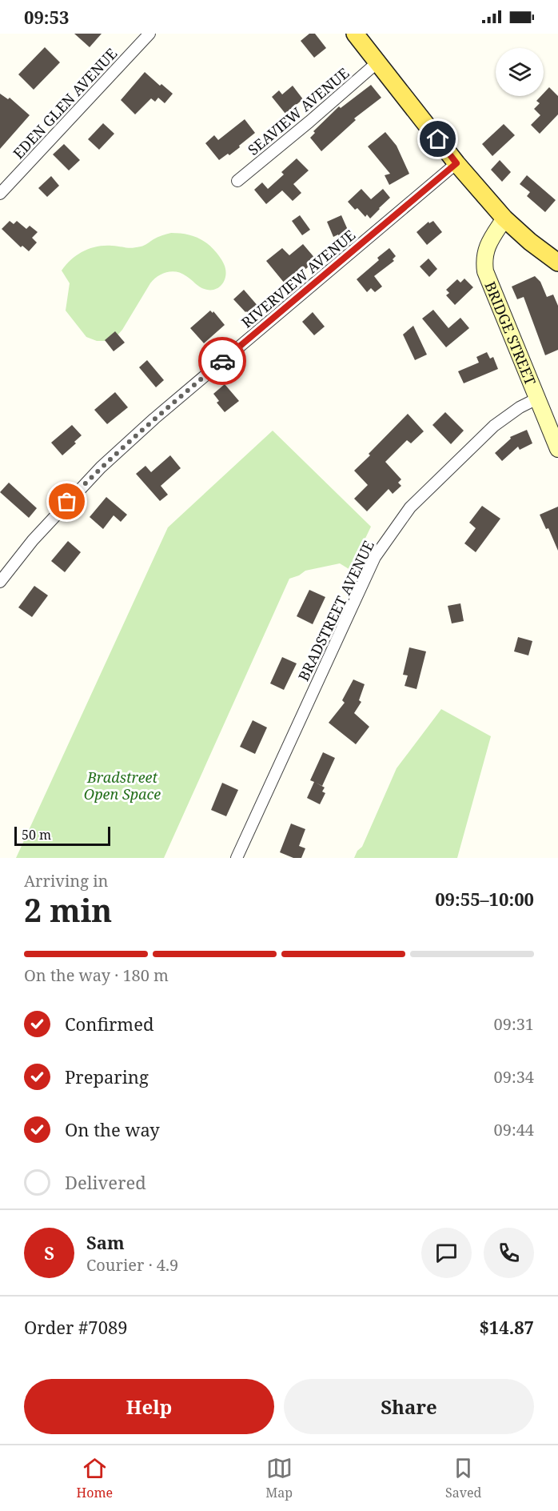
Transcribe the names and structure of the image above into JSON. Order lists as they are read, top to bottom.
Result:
{
  "streets": {
    "main road": ["BRIDGE STREET"],
    "street": [
      "EDEN GLEN AVENUE",
      "SEAVIEW AVENUE",
      "RIVERVIEW AVENUE",
      "BRADSTREET AVENUE"
    ]
  },
  "crossings": [
    ["BRIDGE STREET", "BRADSTREET AVENUE"]
  ],
  "parks": ["Bradstreet Open Space"],
  "scale_bar": "50 m",
  "page": {
    "status": "09:53",
    "scale": "50 m",
    "heading": ["2 min", "Arriving in", "09:55–10:00"],
    "panel": [
      "Sam",
      "Courier · 4.9",
      "Order #7089",
      "$14.87"
    ],
    "bar": "On the way · 180 m",
    "list": [
      ["Confirmed", "09:31"],
      ["Preparing", "09:34"],
      ["On the way", "09:44"],
      "Delivered"
    ],
    "round": "S",
    "buttons": ["Help", "Share"],
    "tabs": ["Home", "Map", "Saved"]
  }
}
